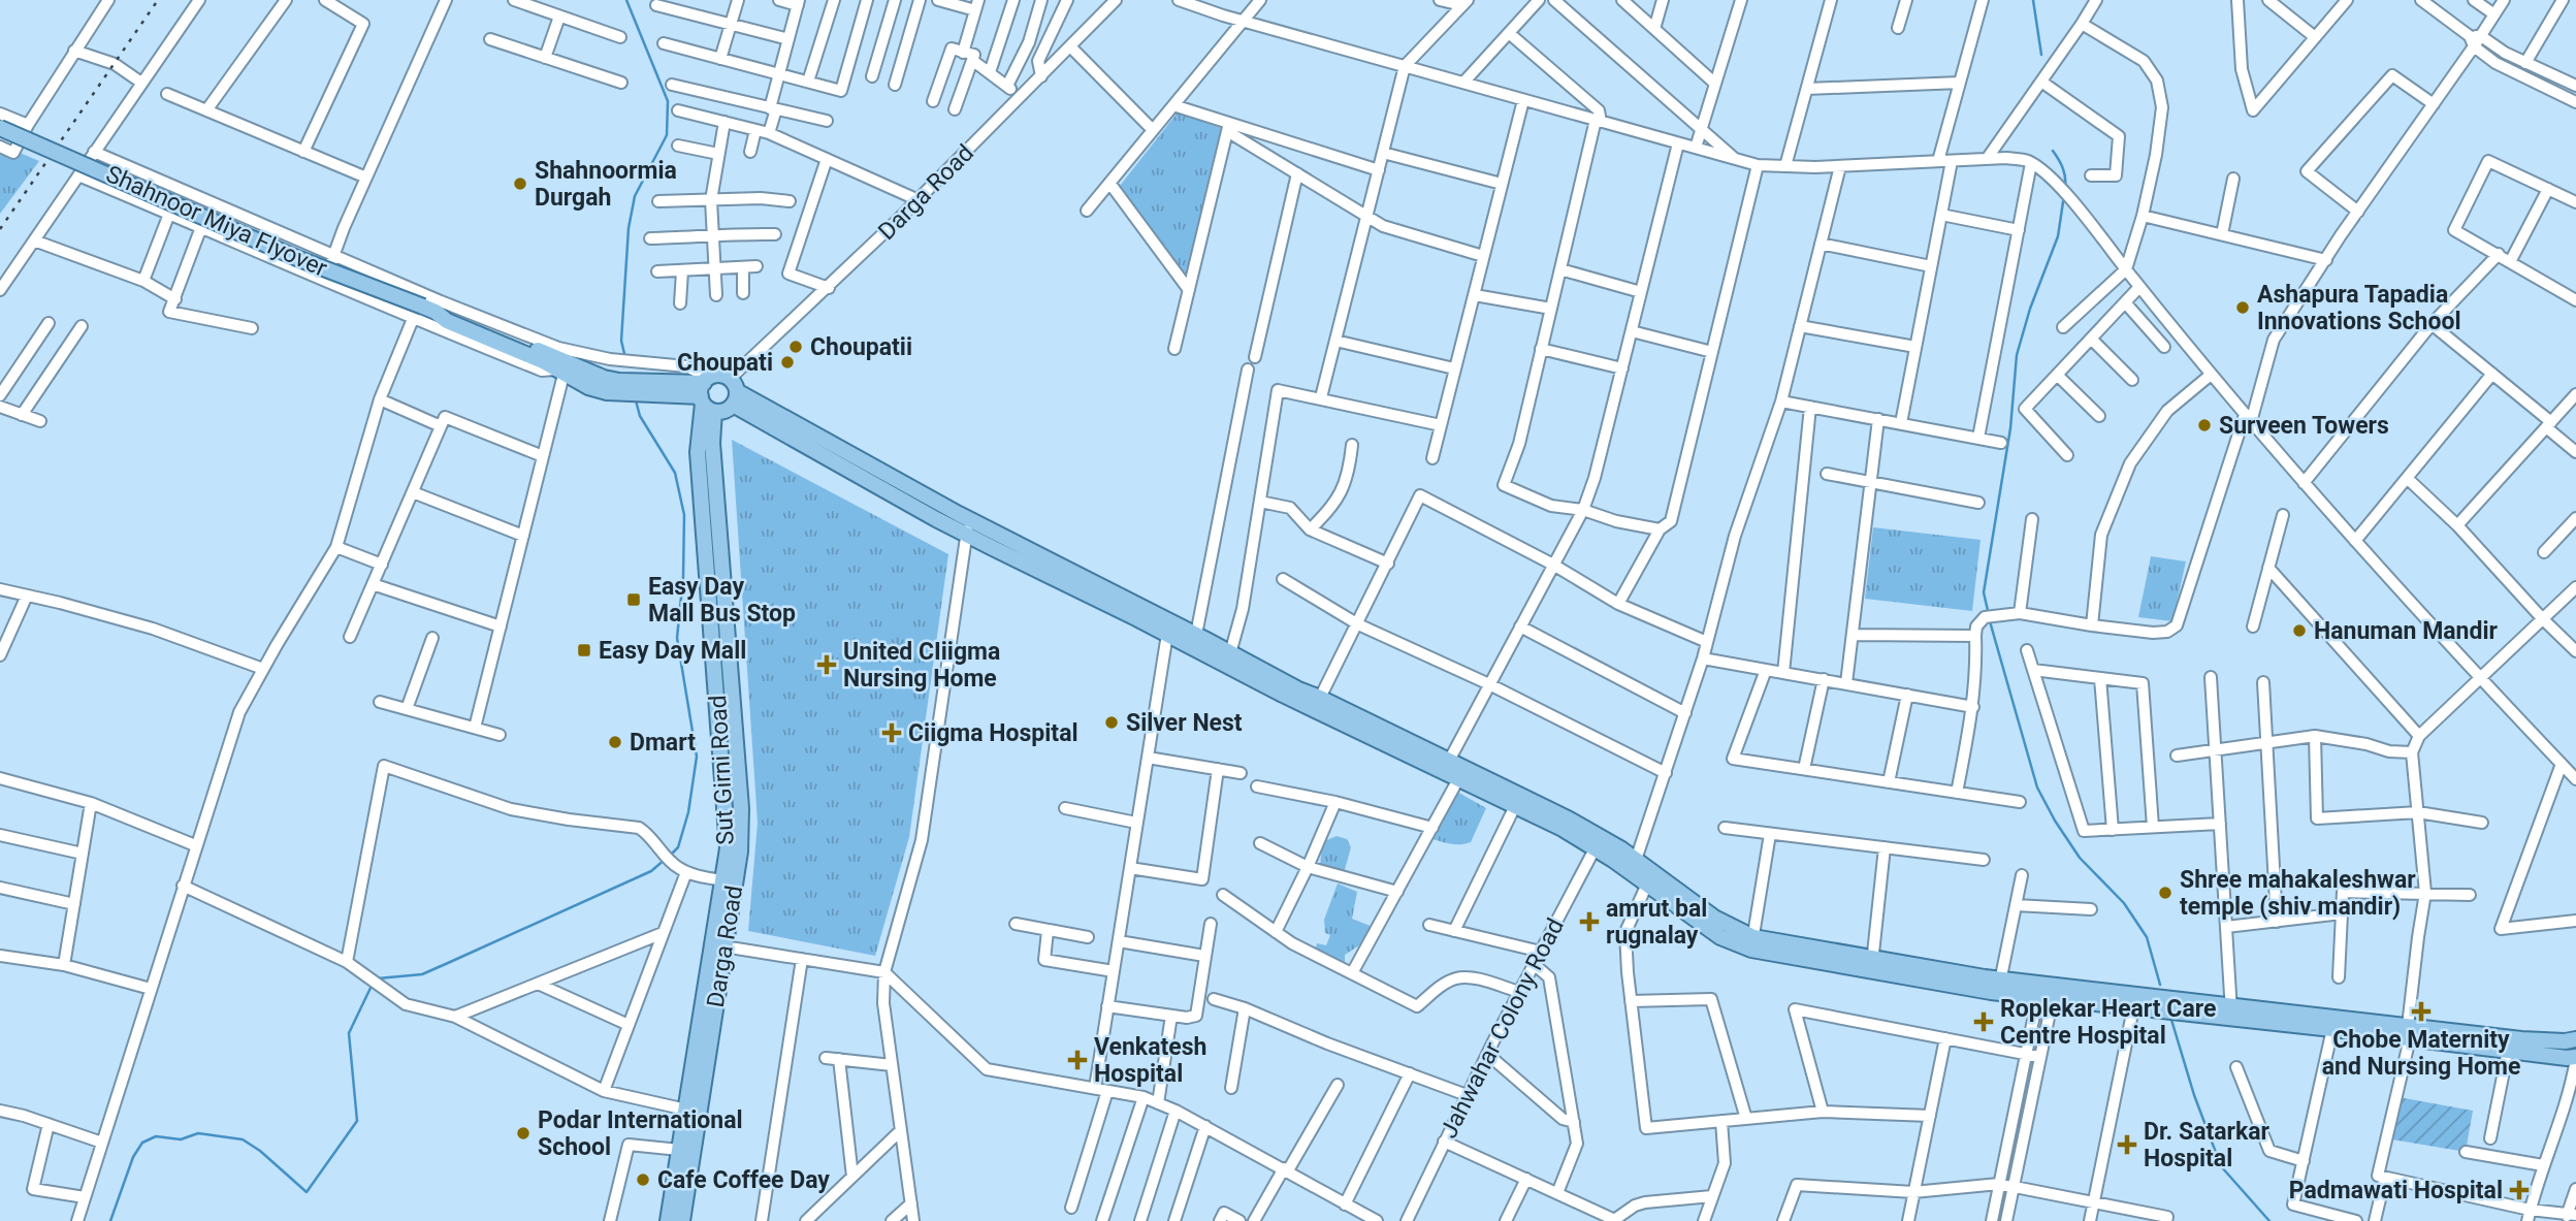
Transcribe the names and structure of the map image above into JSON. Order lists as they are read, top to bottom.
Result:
{
  "streets": {
    "main road": ["Darga Road", "Shahnoor Miya Flyover"],
    "street": ["Jahwahar Colony Road"]
  },
  "crossings": [
    ["Darga Road", "Shahnoor Miya Flyover"]
  ],
  "places": {
    "other": [
      "Shahnoormia Durgah",
      "Ashapura Tapadia Innovations School",
      "Choupatii",
      "Choupati",
      "Surveen Towers",
      "Hanuman Mandir",
      "Silver Nest",
      "Dmart",
      "Shree mahakaleshwar temple (shiv mandir)",
      "Podar International School",
      "Cafe Coffee Day"
    ],
    "transit": ["Easy Day Mall Bus Stop", "Easy Day Mall"],
    "health": [
      "United CIiigma Nursing Home",
      "Ciigma Hospital",
      "amrut bal rugnalay",
      "Chobe Maternity and Nursing Home",
      "Roplekar Heart Care Centre Hospital",
      "Venkatesh Hospital",
      "Dr. Satarkar Hospital",
      "Padmawati Hospital"
    ]
  }
}
